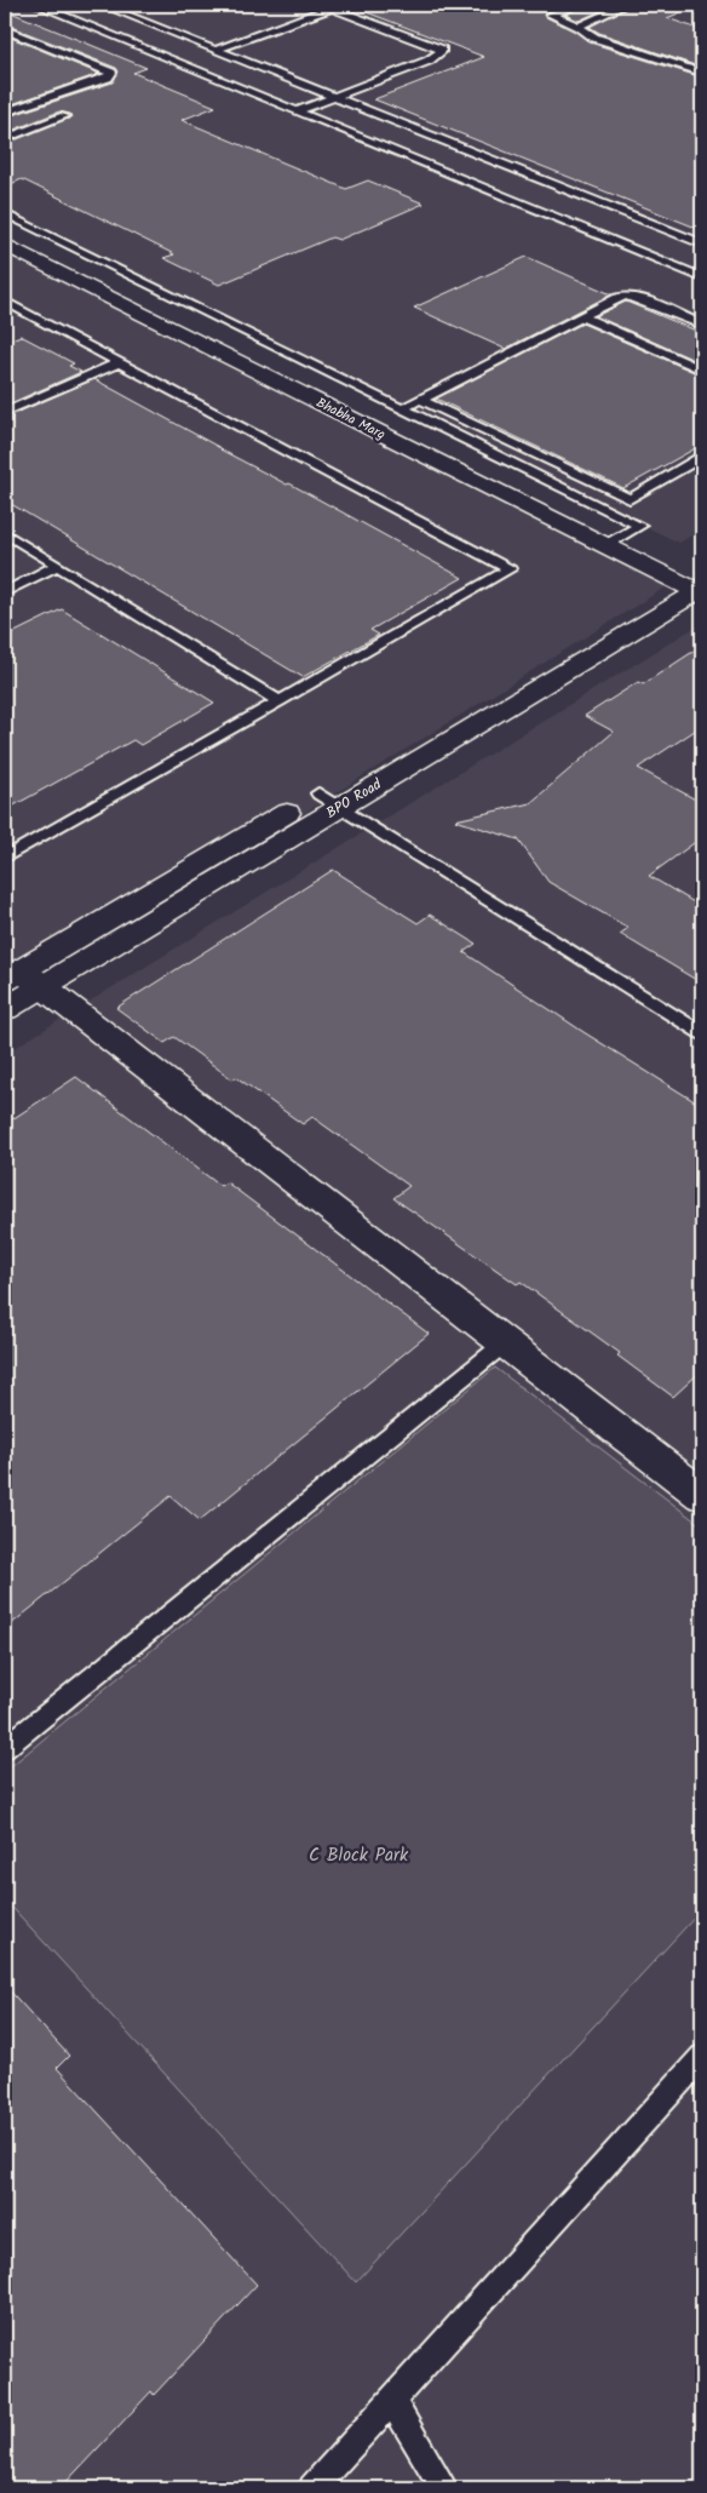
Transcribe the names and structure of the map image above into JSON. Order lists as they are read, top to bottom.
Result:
{
  "streets": {
    "street": ["Bhabha Marg", "BPO Road"]
  },
  "crossings": [
    ["Bhabha Marg", "BPO Road"]
  ],
  "parks": ["C Block Park"]
}
